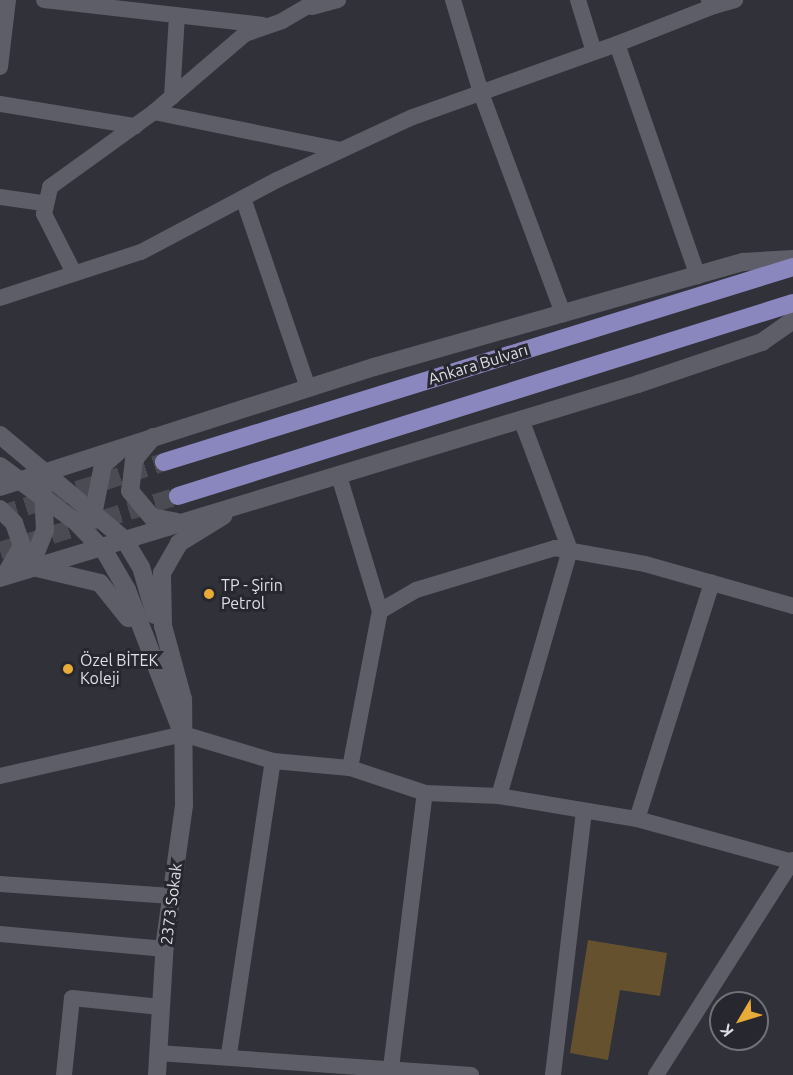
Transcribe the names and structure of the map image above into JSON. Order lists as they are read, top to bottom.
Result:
{
  "streets": {
    "main road": ["Ankara Bulvarı", "2373 Sokak"]
  },
  "places": ["TP - Şirin Petrol", "Özel BİTEK Koleji"],
  "north": "bottom left"
}
